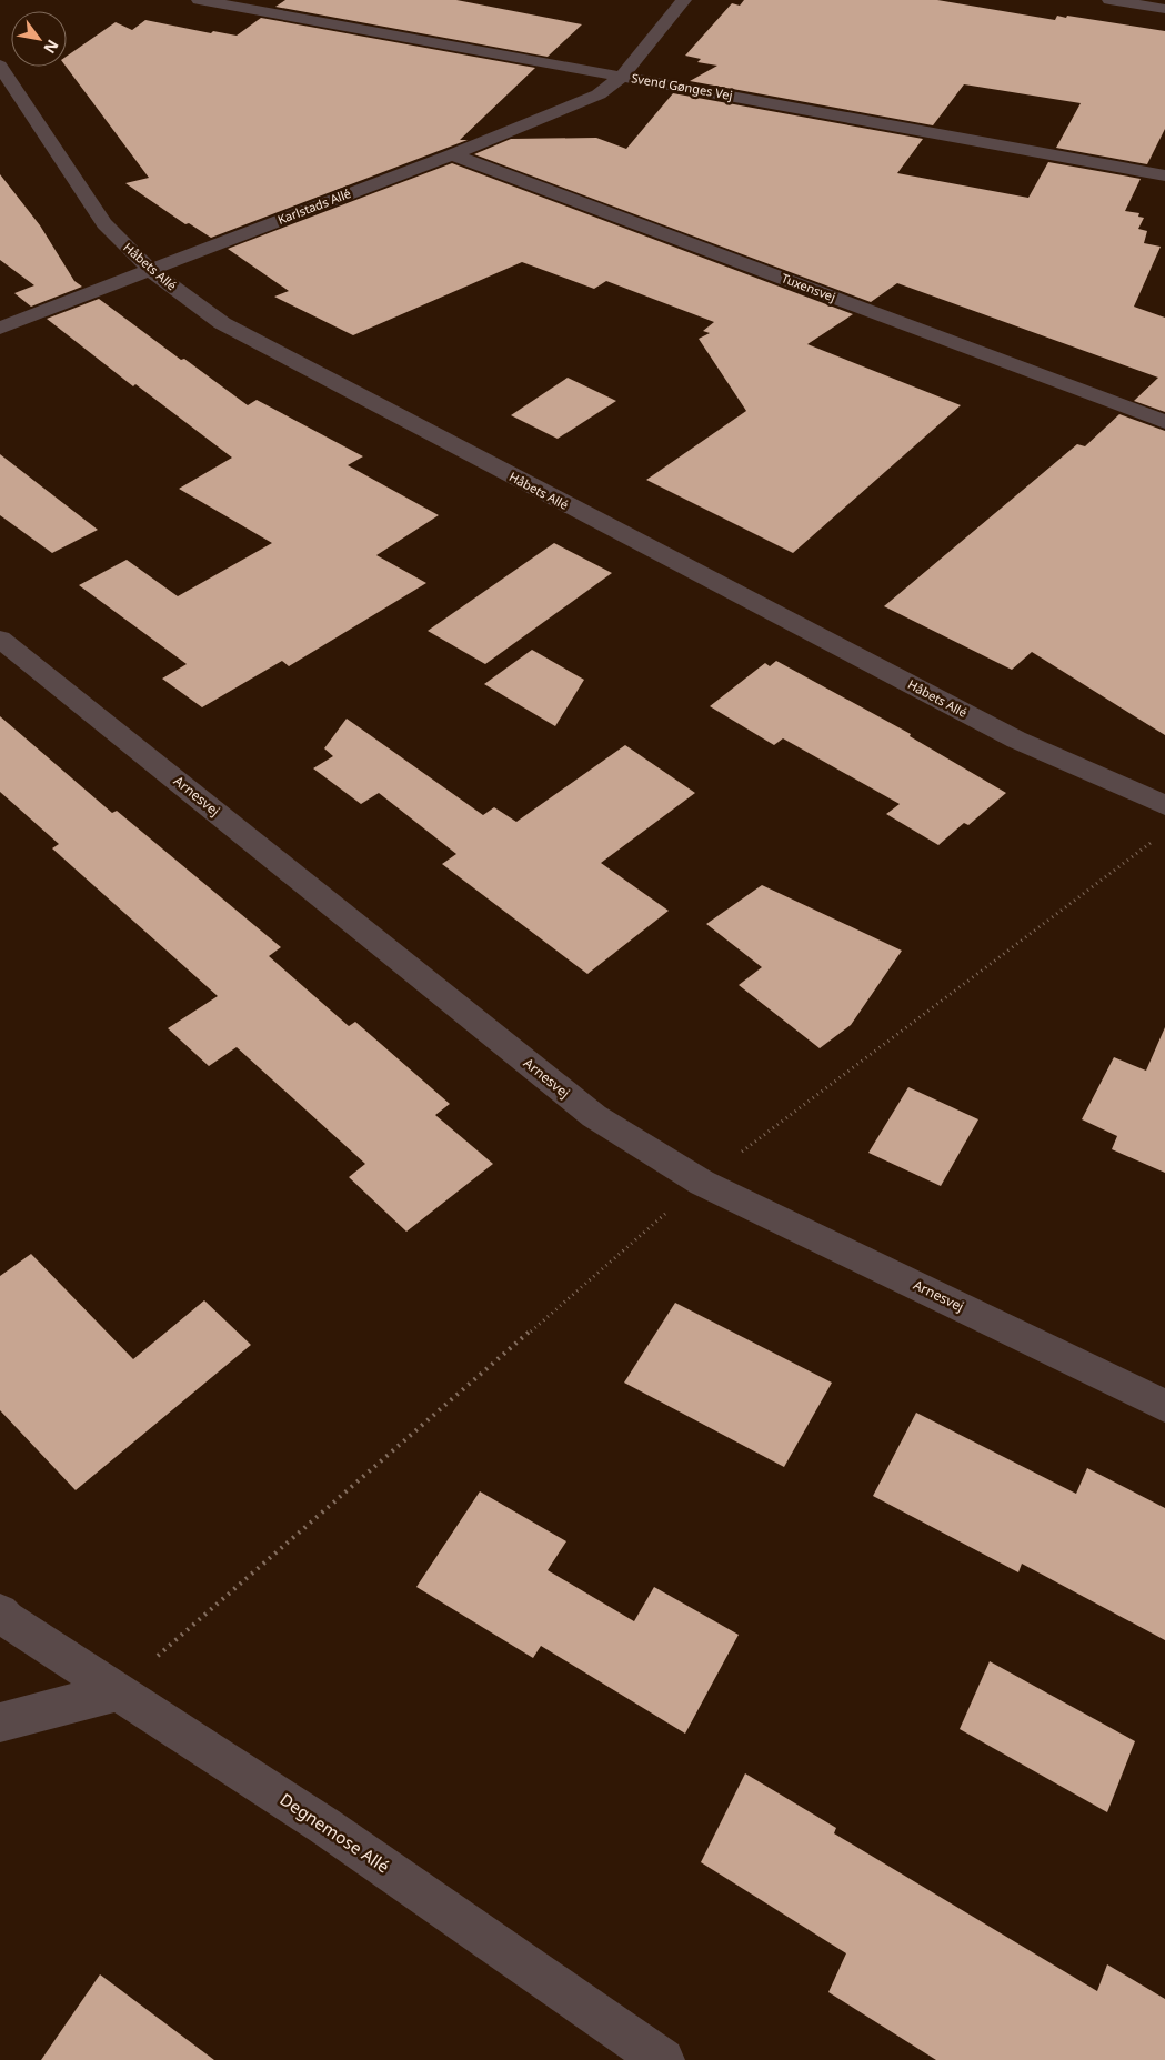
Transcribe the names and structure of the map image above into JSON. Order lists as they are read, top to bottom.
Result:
{
  "streets": {
    "street": [
      "Svend Gønges Vej",
      "Karlstads Allé",
      "Håbets Allé",
      "Tuxensvej",
      "Arnesvej",
      "Degnemose Allé"
    ]
  },
  "crossings": [
    ["Svend Gønges Vej", "Karlstads Allé"],
    ["Karlstads Allé", "Håbets Allé"],
    ["Karlstads Allé", "Tuxensvej"]
  ],
  "north": "bottom right"
}
